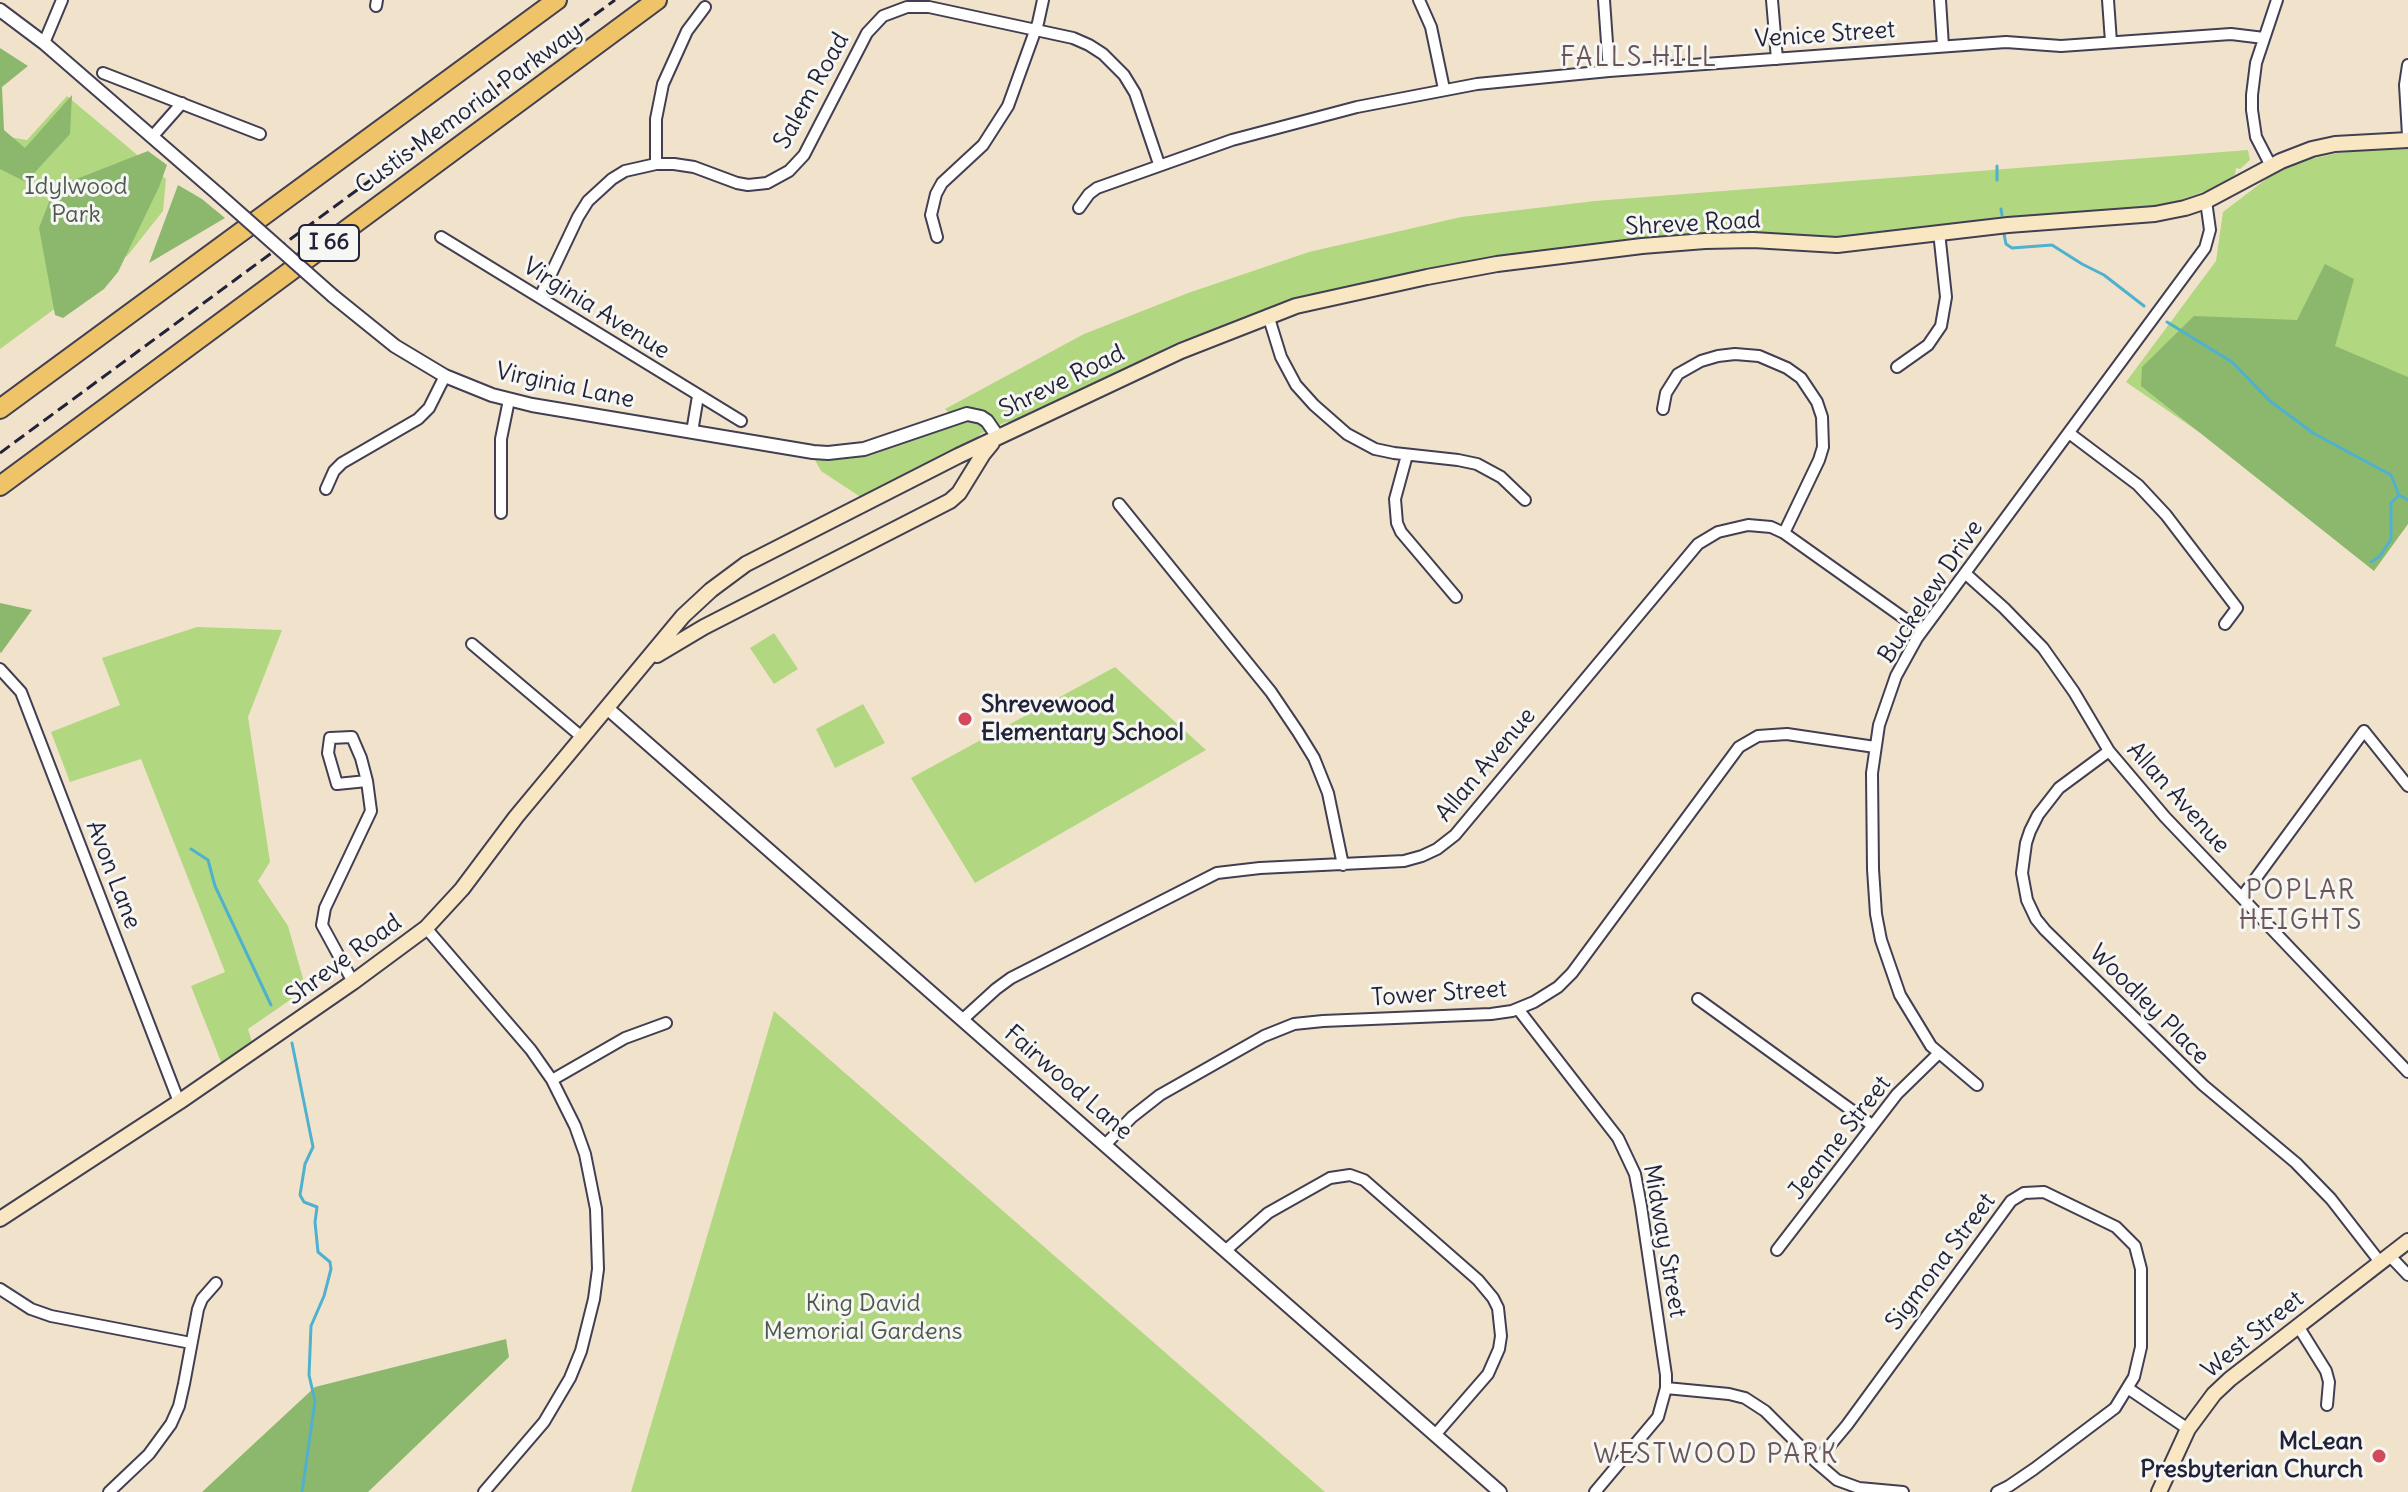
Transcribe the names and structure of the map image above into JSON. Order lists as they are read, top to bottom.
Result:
{
  "streets": {
    "highway": ["Custis Memorial Parkway", "I 66"],
    "main road": ["Shreve Road", "West Street"],
    "street": [
      "Venice Street",
      "Salem Road",
      "Virginia Avenue",
      "Virginia Lane",
      "Buckelew Drive",
      "Allan Avenue",
      "Avon Lane",
      "Tower Street",
      "Woodley Place",
      "Fairwood Lane",
      "Jeanne Street",
      "Midway Street",
      "Sigmona Street"
    ]
  },
  "crossings": [
    ["Venice Street", "Salem Road"],
    ["Salem Road", "Virginia Avenue"],
    ["Shreve Road", "Virginia Lane"],
    ["Shreve Road", "Buckelew Drive"],
    ["Shreve Road", "Avon Lane"],
    ["Shreve Road", "Fairwood Lane"],
    ["Buckelew Drive", "Allan Avenue"],
    ["Buckelew Drive", "Tower Street"],
    ["Buckelew Drive", "Jeanne Street"],
    ["Allan Avenue", "Woodley Place"],
    ["Allan Avenue", "Fairwood Lane"],
    ["Tower Street", "Fairwood Lane"],
    ["Tower Street", "Midway Street"],
    ["Woodley Place", "West Street"]
  ],
  "districts": ["FALLS HILL", "POPLAR HEIGHTS", "WESTWOOD PARK"],
  "parks": ["Idylwood Park", "King David Memorial Gardens"],
  "places": ["Shrevewood Elementary School", "McLean Presbyterian Church"]
}
